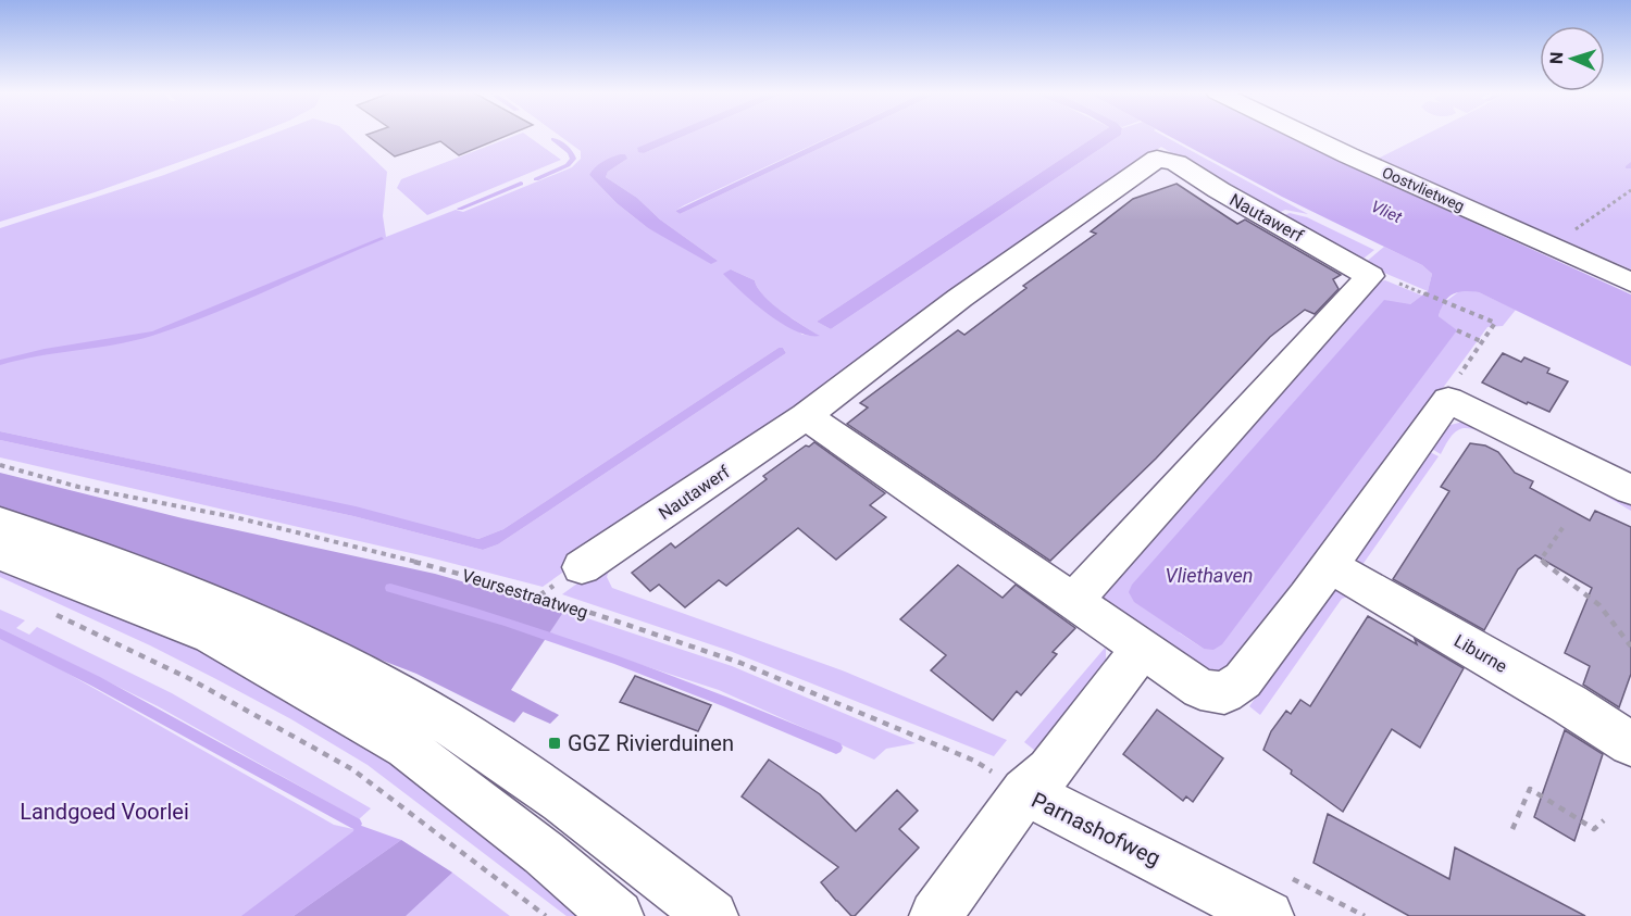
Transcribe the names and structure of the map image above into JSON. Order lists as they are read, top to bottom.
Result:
{
  "streets": {
    "street": [
      "Oostvlietweg",
      "Nautawerf",
      "Liburne",
      "Parnashofweg"
    ],
    "path": ["Veursestraatweg"]
  },
  "crossings": [
    ["Veursestraatweg", "Parnashofweg"]
  ],
  "water": ["Vliet", "Vliethaven"],
  "parks": ["Landgoed Voorlei"],
  "places": {
    "transit": ["GGZ Rivierduinen"]
  },
  "north": "left"
}
